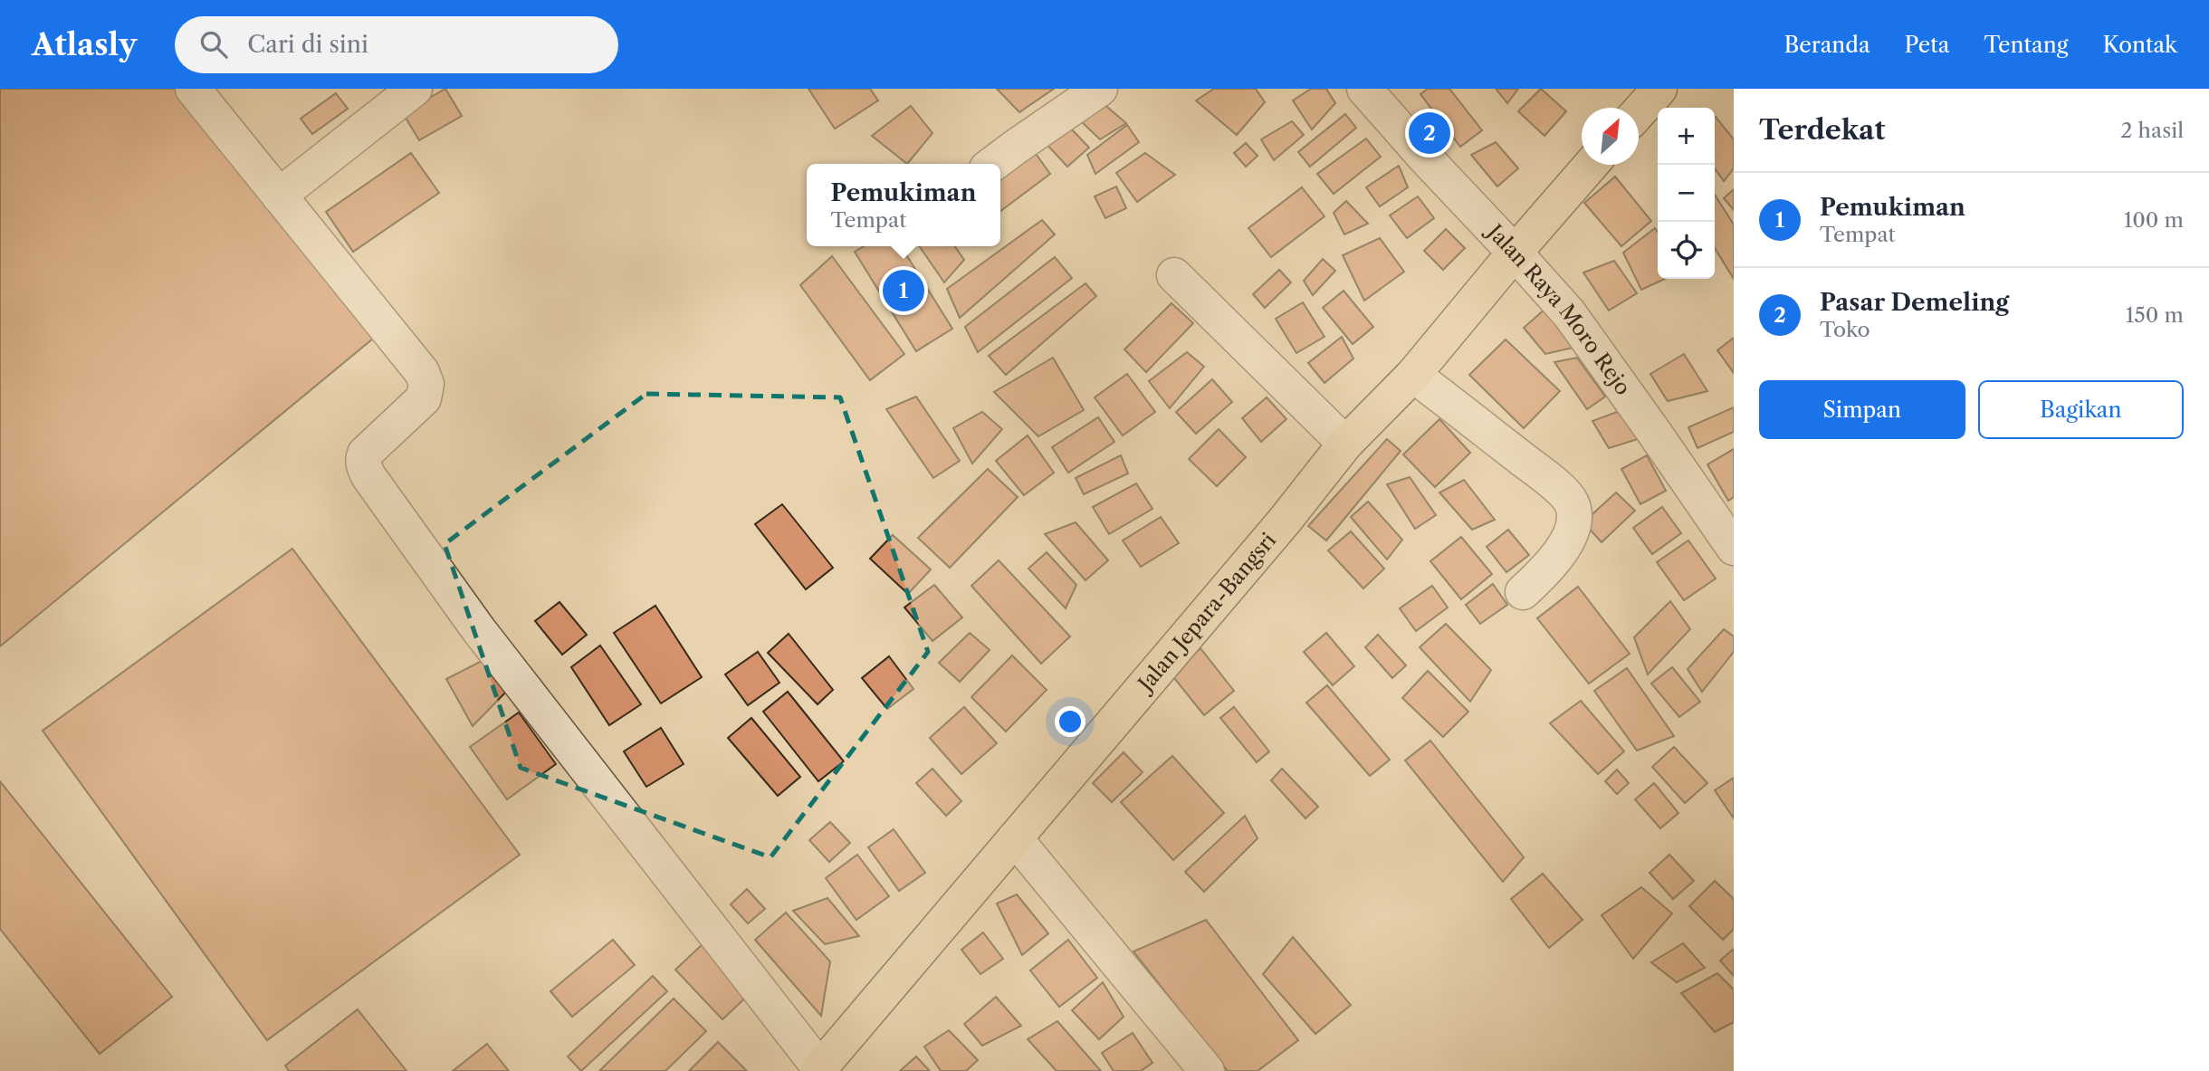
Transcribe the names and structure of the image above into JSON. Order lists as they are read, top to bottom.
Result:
{
  "streets": {
    "main road": ["Jalan Jepara-Bangsri"],
    "street": ["Jalan Raya Moro Rejo"]
  },
  "crossings": [
    ["Jalan Raya Moro Rejo", "Jalan Jepara-Bangsri"]
  ],
  "north": "top right",
  "page": {
    "header": "Atlasly",
    "search": "Cari di sini",
    "nav": [
      "Beranda",
      "Peta",
      "Tentang",
      "Kontak"
    ],
    "heading": ["Terdekat", "2 hasil"],
    "map_buttons": ["+", "−"],
    "pins": ["2", "1"],
    "popup": ["Pemukiman", "Tempat"],
    "list": [
      {
        "mark": "1",
        "name": "Pemukiman",
        "note": "Tempat",
        "value": "100 m"
      },
      {
        "mark": "2",
        "name": "Pasar Demeling",
        "note": "Toko",
        "value": "150 m"
      }
    ],
    "buttons": ["Simpan", "Bagikan"]
  }
}
